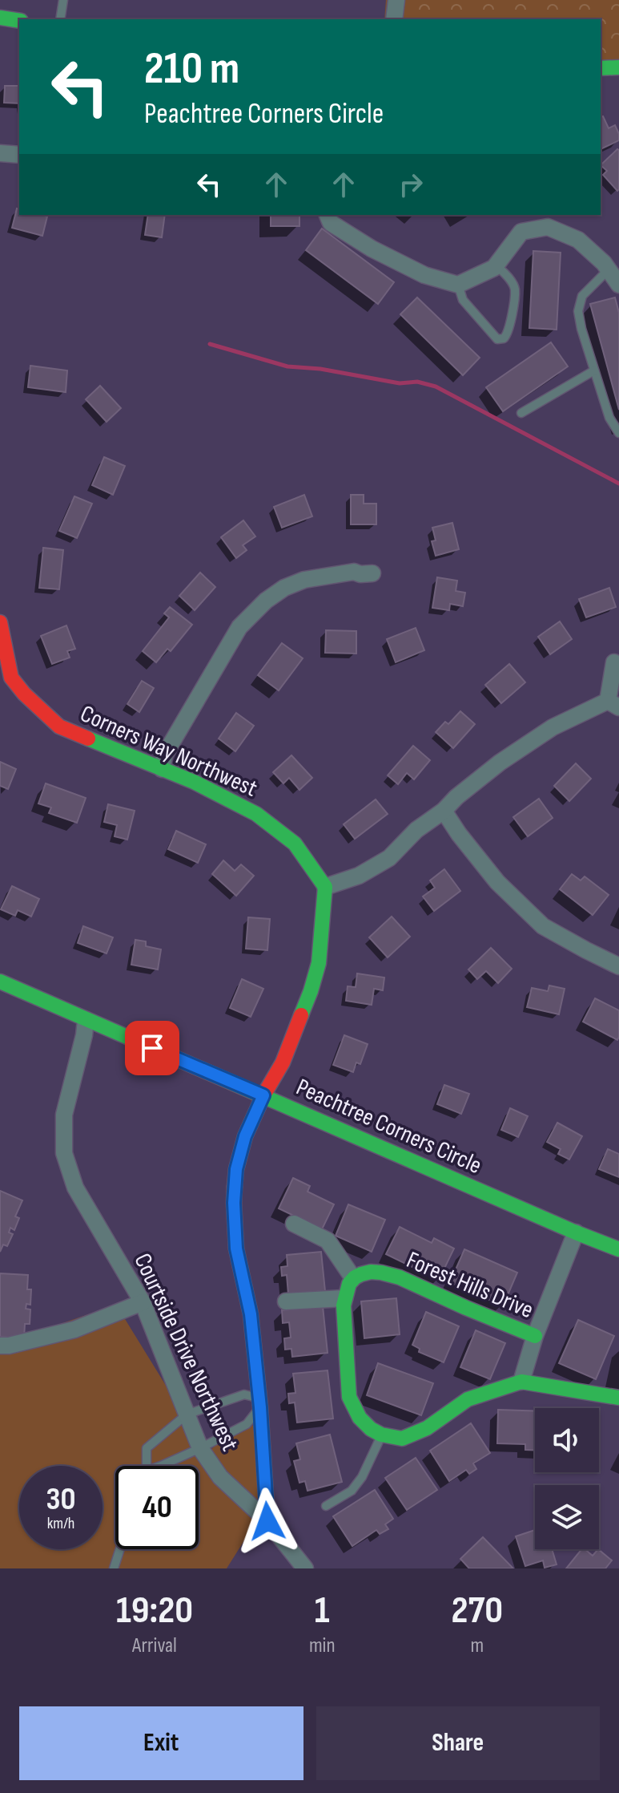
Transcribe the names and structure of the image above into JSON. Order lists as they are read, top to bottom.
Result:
{
  "streets": {
    "street": [
      "Corners Way Northwest",
      "Peachtree Corners Circle",
      "Forest Hills Drive",
      "Courtside Drive Northwest"
    ]
  },
  "crossings": [
    ["Peachtree Corners Circle", "Courtside Drive Northwest"]
  ],
  "page": {
    "turn": ["210 m", "Peachtree Corners Circle"],
    "speed": "30 km/h",
    "limit": "40",
    "eta": [
      "19:20",
      "Arrival",
      "1",
      "min",
      "270",
      "m"
    ],
    "buttons": ["Exit", "Share"]
  }
}
